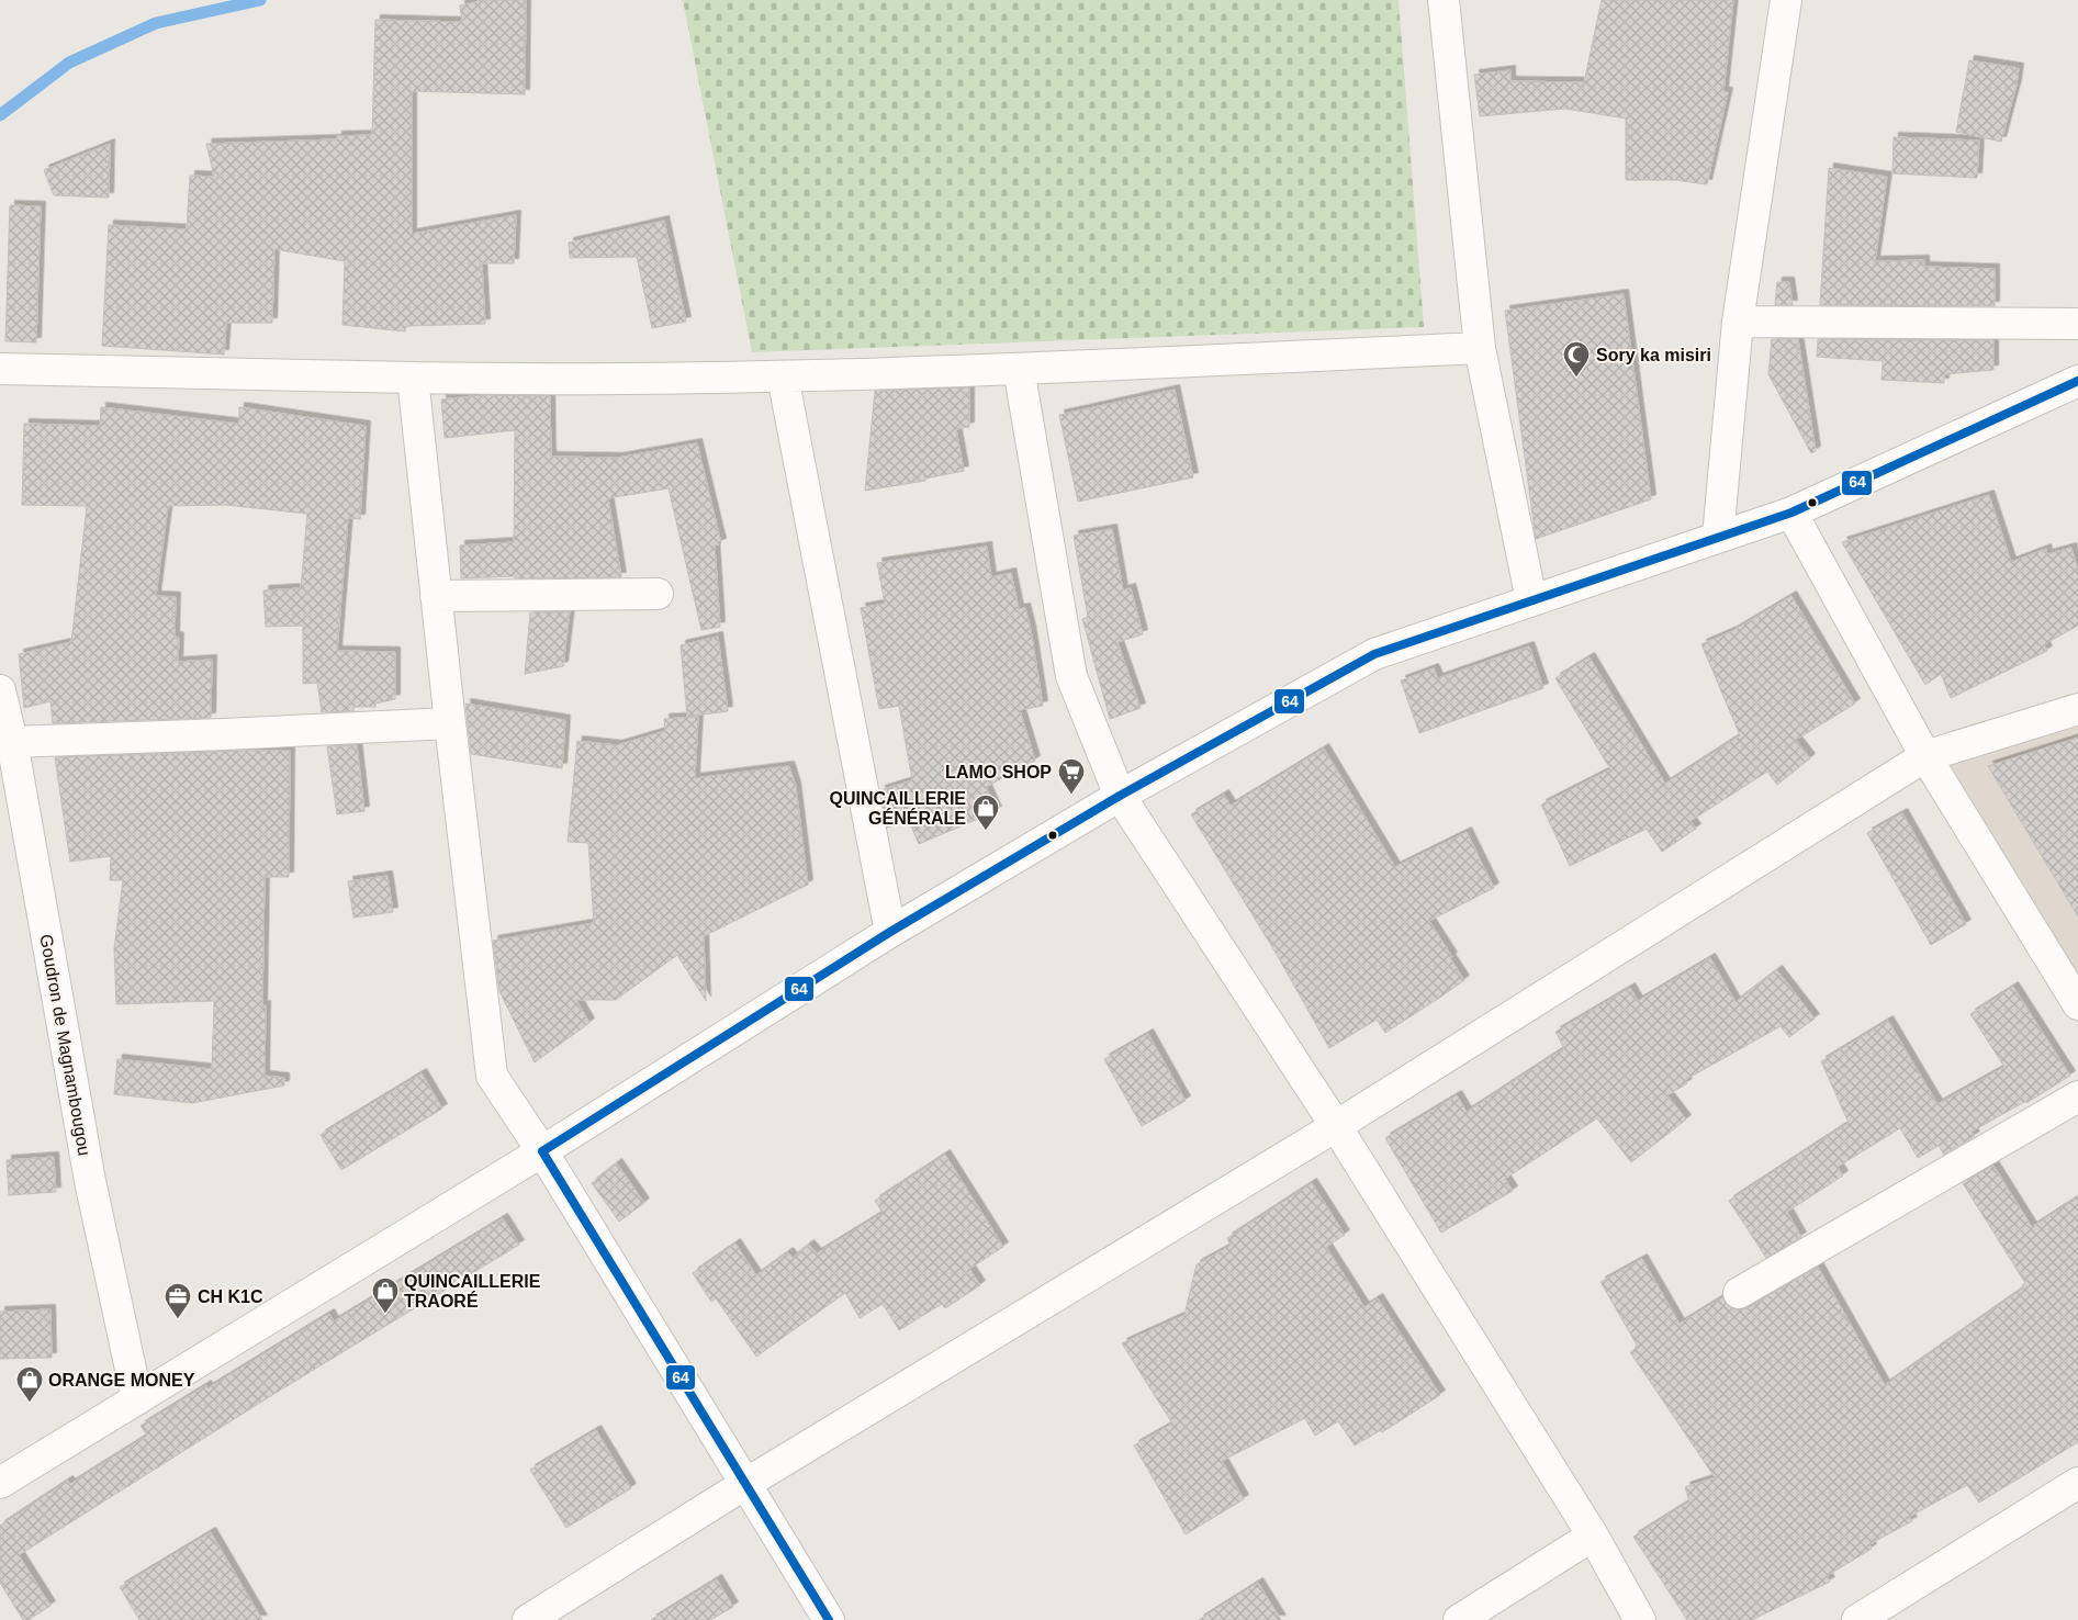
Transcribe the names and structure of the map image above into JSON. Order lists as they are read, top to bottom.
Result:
{
  "streets": {
    "street": ["Goudron de Magnambougou"]
  },
  "places": {
    "mosque": ["Sory ka misiri"],
    "supermarket": ["LAMO SHOP"],
    "shop": ["QUINCAILLERIE GÉNÉRALE", "QUINCAILLERIE TRAORÉ", "ORANGE MONEY"],
    "office": ["CH K1C"]
  },
  "lines": ["transit line 64"]
}
